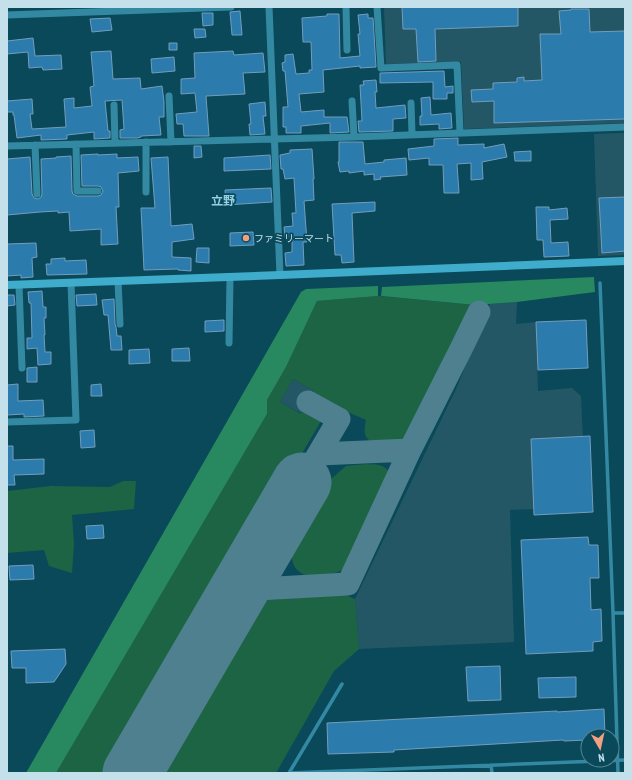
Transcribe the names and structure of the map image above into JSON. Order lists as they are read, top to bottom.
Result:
{
  "districts": ["立野"],
  "places": ["ファミリーマート"],
  "north": "bottom"
}
